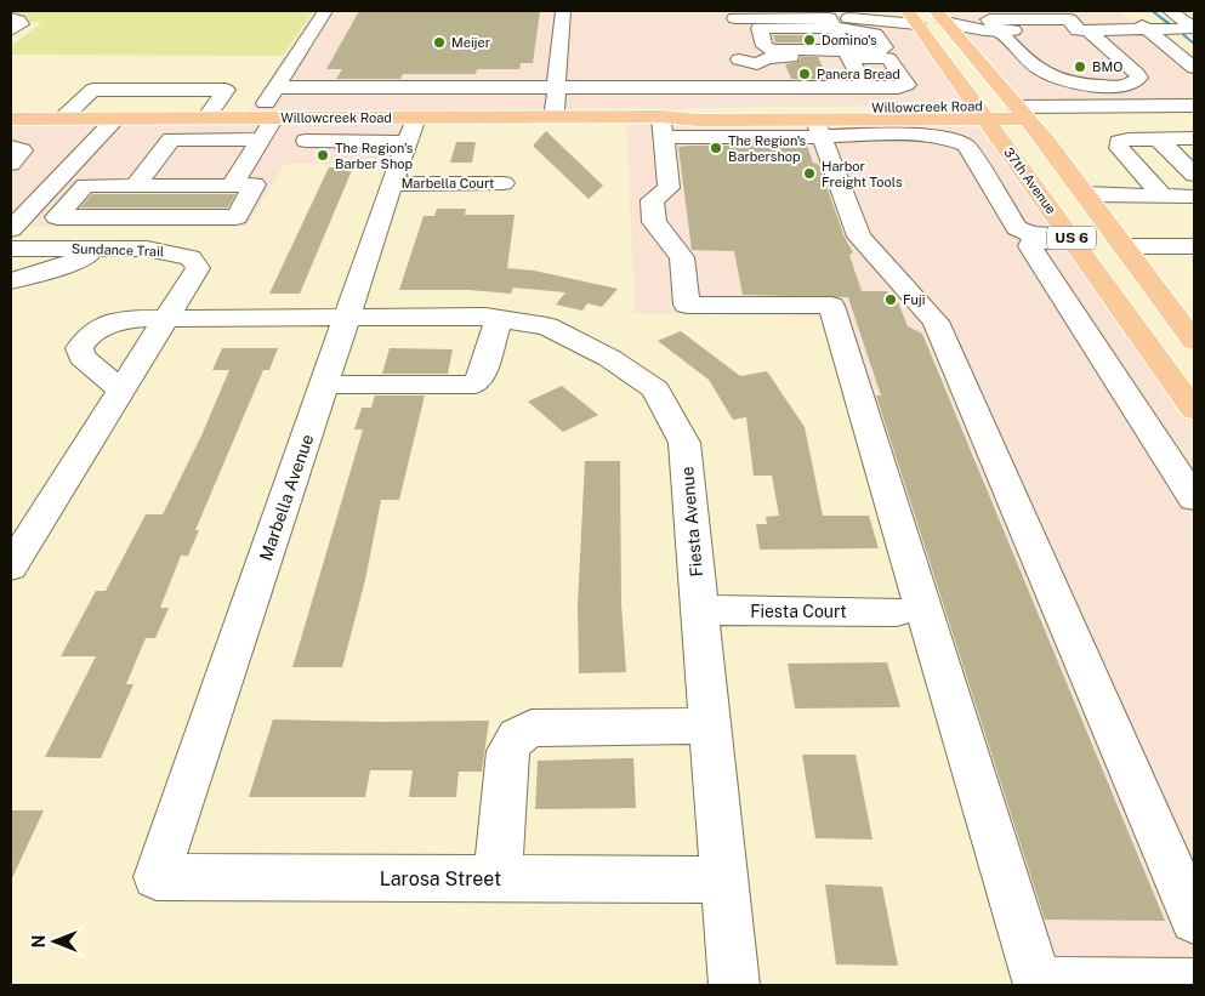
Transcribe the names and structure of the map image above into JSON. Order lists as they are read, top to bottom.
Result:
{
  "streets": {
    "main road": ["Willowcreek Road", "37th Avenue", "US 6"],
    "street": [
      "Marbella Court",
      "Sundance Trail",
      "Marbella Avenue",
      "Fiesta Avenue",
      "Fiesta Court",
      "Larosa Street"
    ]
  },
  "crossings": [
    ["Willowcreek Road", "37th Avenue"],
    ["Willowcreek Road", "US 6"],
    ["Willowcreek Road", "Marbella Avenue"],
    ["Marbella Court", "Marbella Avenue"],
    ["Marbella Avenue", "Fiesta Avenue"],
    ["Marbella Avenue", "Larosa Street"],
    ["Fiesta Avenue", "Fiesta Court"],
    ["Fiesta Avenue", "Larosa Street"]
  ],
  "places": [
    "Domino's",
    "Meijer",
    "BMO",
    "Panera Bread",
    "The Region's Barbershop",
    "The Region’s Barber Shop",
    "Harbor Freight Tools",
    "Fuji"
  ],
  "north": "left"
}
